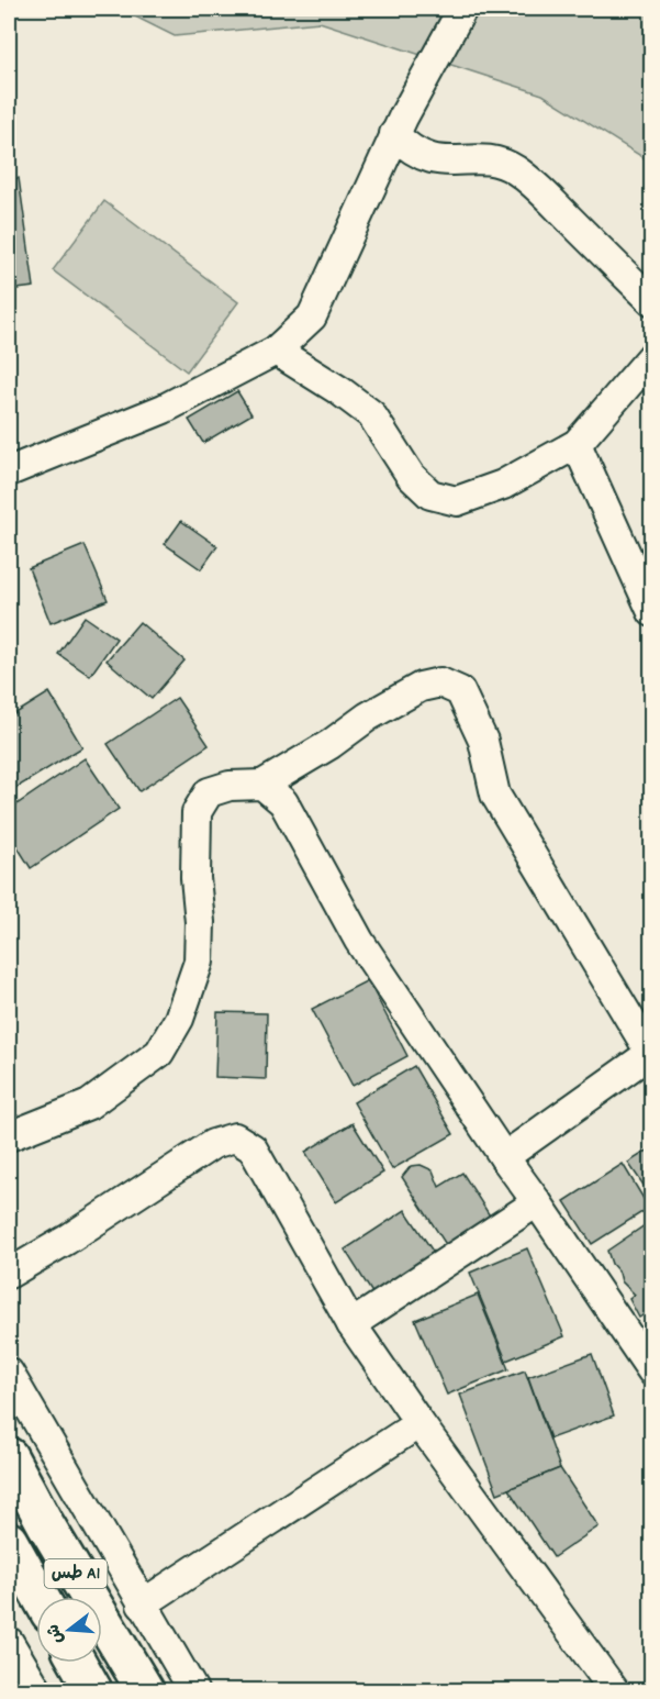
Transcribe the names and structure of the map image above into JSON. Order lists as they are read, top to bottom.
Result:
{
  "streets": {
    "highway": ["طس A1"]
  },
  "north": "left"
}
